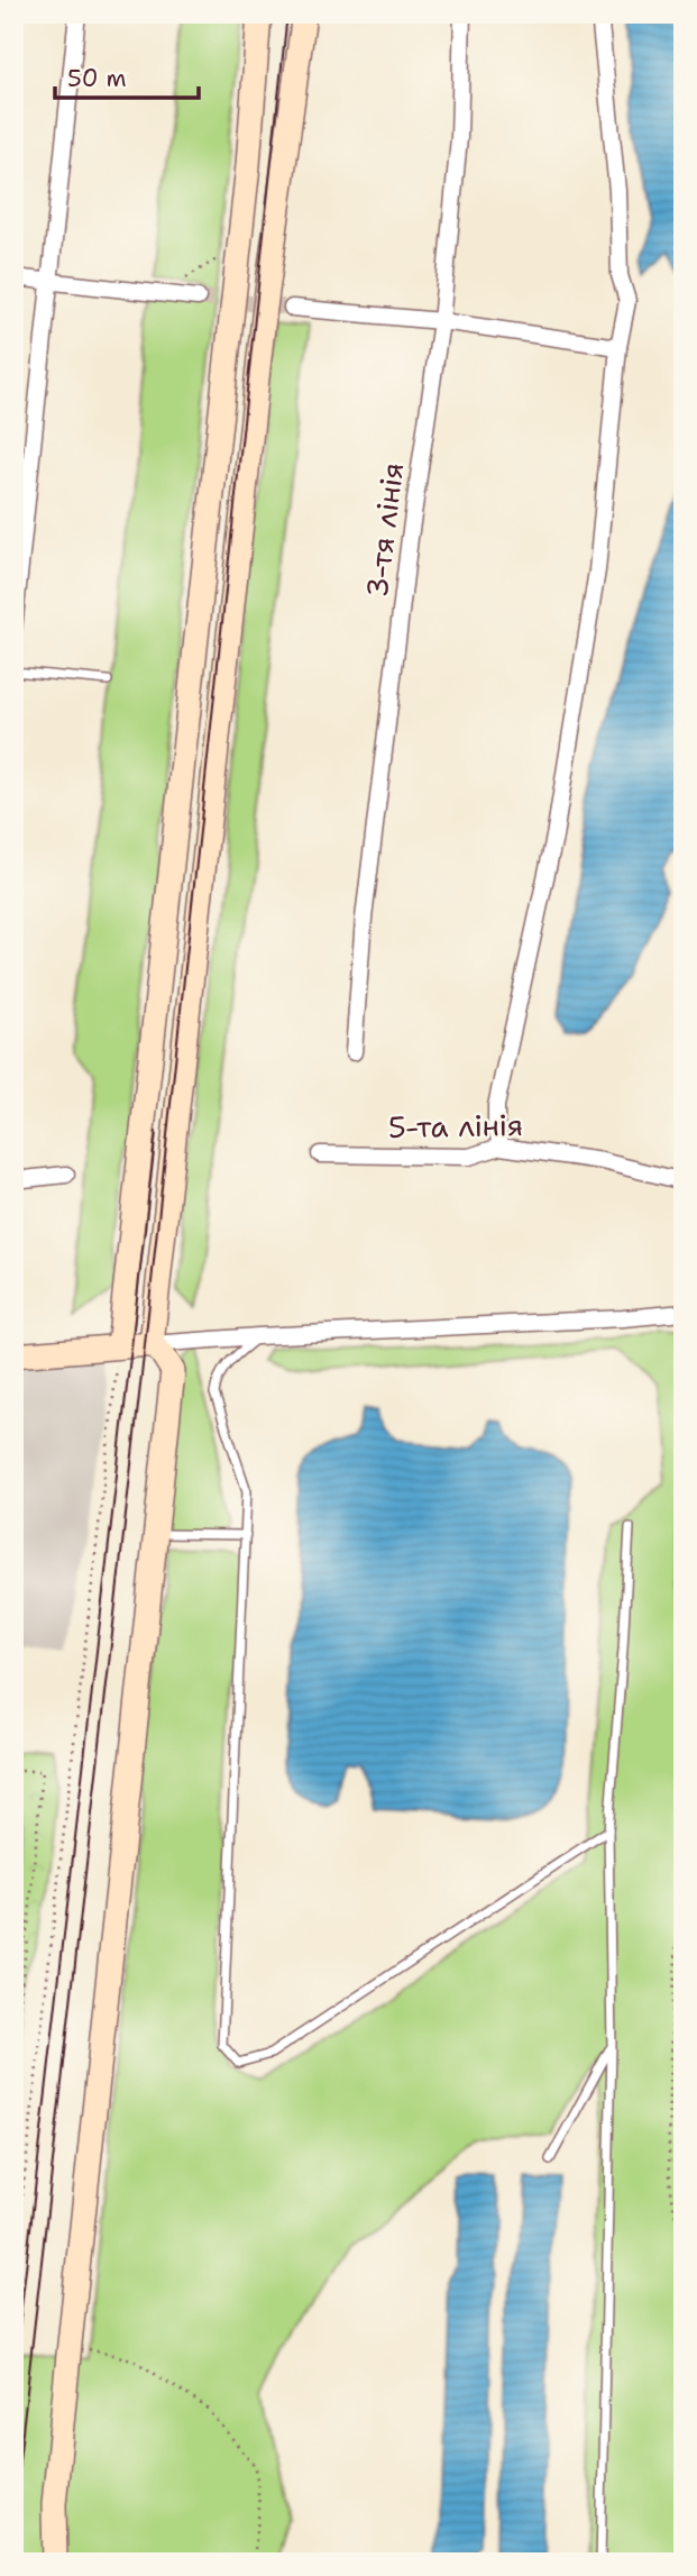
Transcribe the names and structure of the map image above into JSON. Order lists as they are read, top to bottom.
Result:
{
  "streets": {
    "street": ["3-тя лінія", "5-та лінія"]
  },
  "scale_bar": "50 m"
}
